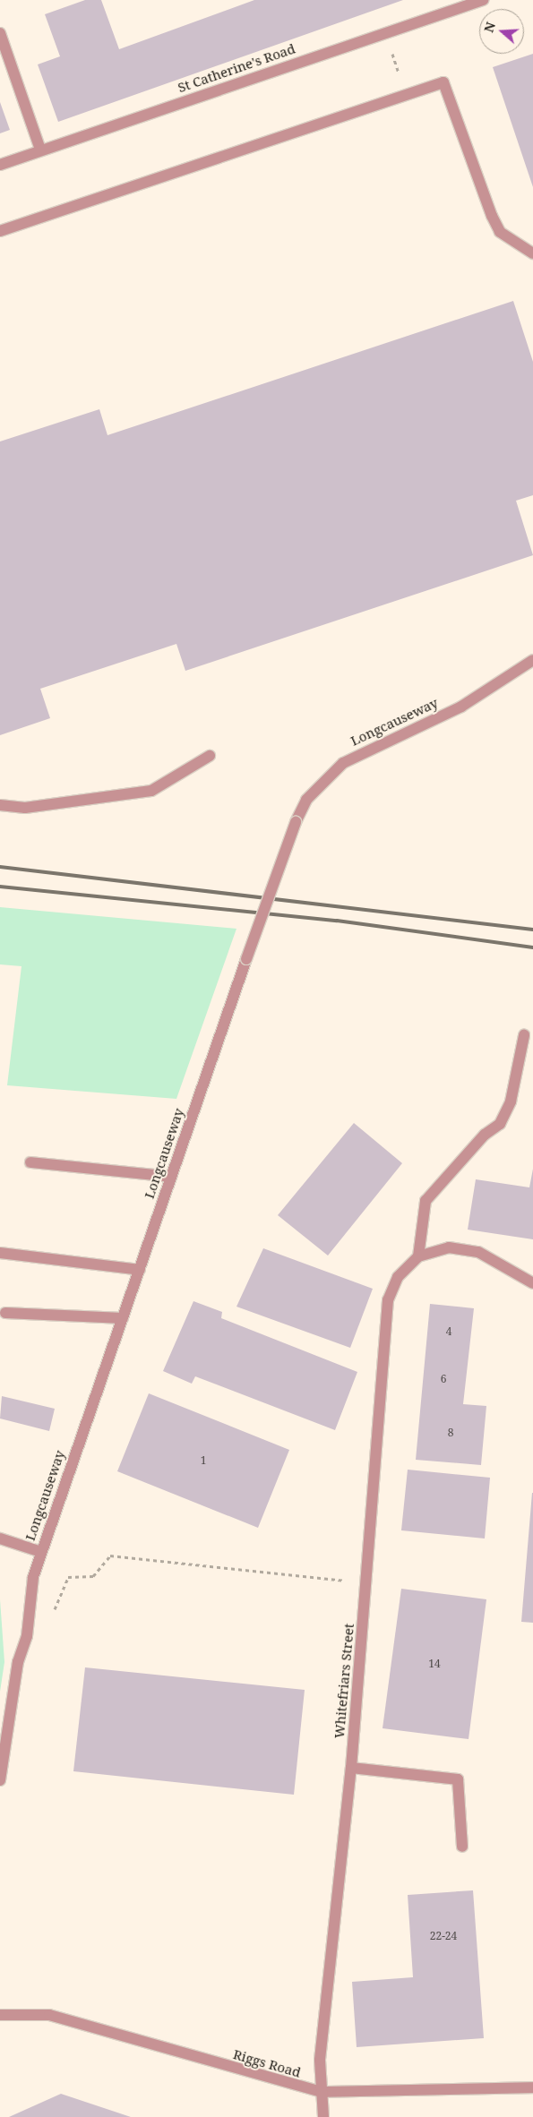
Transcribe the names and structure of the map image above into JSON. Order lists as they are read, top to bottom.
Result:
{
  "streets": {
    "street": [
      "St Catherine's Road",
      "Longcauseway",
      "Whitefriars Street",
      "Riggs Road"
    ]
  },
  "crossings": [
    ["Whitefriars Street", "Riggs Road"]
  ],
  "house_numbers": [
    "4",
    "6",
    "8",
    "1",
    "14",
    "22-24"
  ],
  "north": "left"
}
